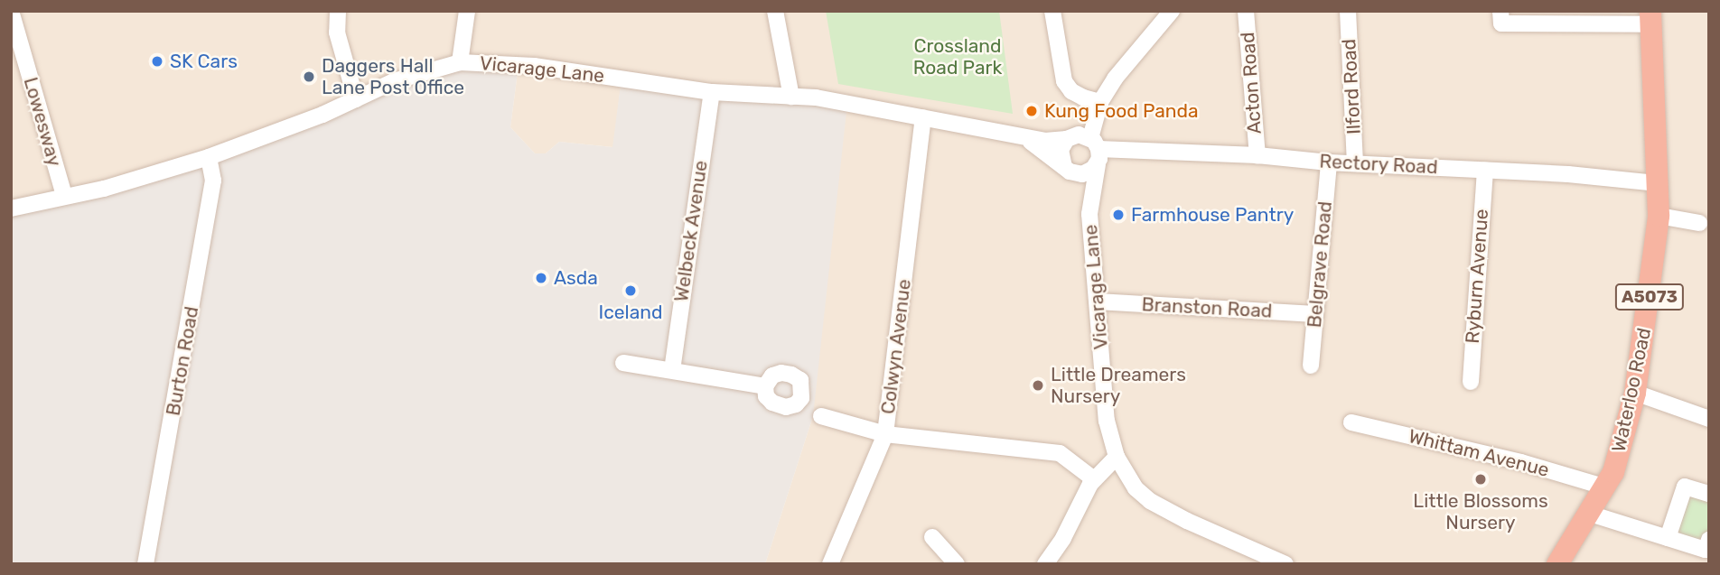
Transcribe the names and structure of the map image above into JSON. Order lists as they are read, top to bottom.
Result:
{
  "streets": {
    "highway": ["A5073", "Waterloo Road"],
    "street": [
      "Vicarage Lane",
      "Acton Road",
      "Ilford Road",
      "Lowesway",
      "Rectory Road",
      "Welbeck Avenue",
      "Belgrave Road",
      "Ryburn Avenue",
      "Branston Road",
      "Colwyn Avenue",
      "Burton Road",
      "Whittam Avenue"
    ]
  },
  "crossings": [
    ["Vicarage Lane", "Lowesway"],
    ["Vicarage Lane", "Rectory Road"],
    ["Vicarage Lane", "Welbeck Avenue"],
    ["Vicarage Lane", "Branston Road"],
    ["Vicarage Lane", "Colwyn Avenue"],
    ["Vicarage Lane", "Burton Road"],
    ["Acton Road", "Rectory Road"],
    ["Ilford Road", "Rectory Road"],
    ["Rectory Road", "Belgrave Road"],
    ["Rectory Road", "Ryburn Avenue"],
    ["Rectory Road", "Waterloo Road"],
    ["Belgrave Road", "Branston Road"],
    ["Waterloo Road", "Whittam Avenue"]
  ],
  "parks": ["Crossland Road Park"],
  "places": [
    "SK Cars",
    "Daggers Hall Lane Post Office",
    "Kung Food Panda",
    "Farmhouse Pantry",
    "Asda",
    "Iceland",
    "Little Dreamers Nursery",
    "Little Blossoms Nursery"
  ]
}
